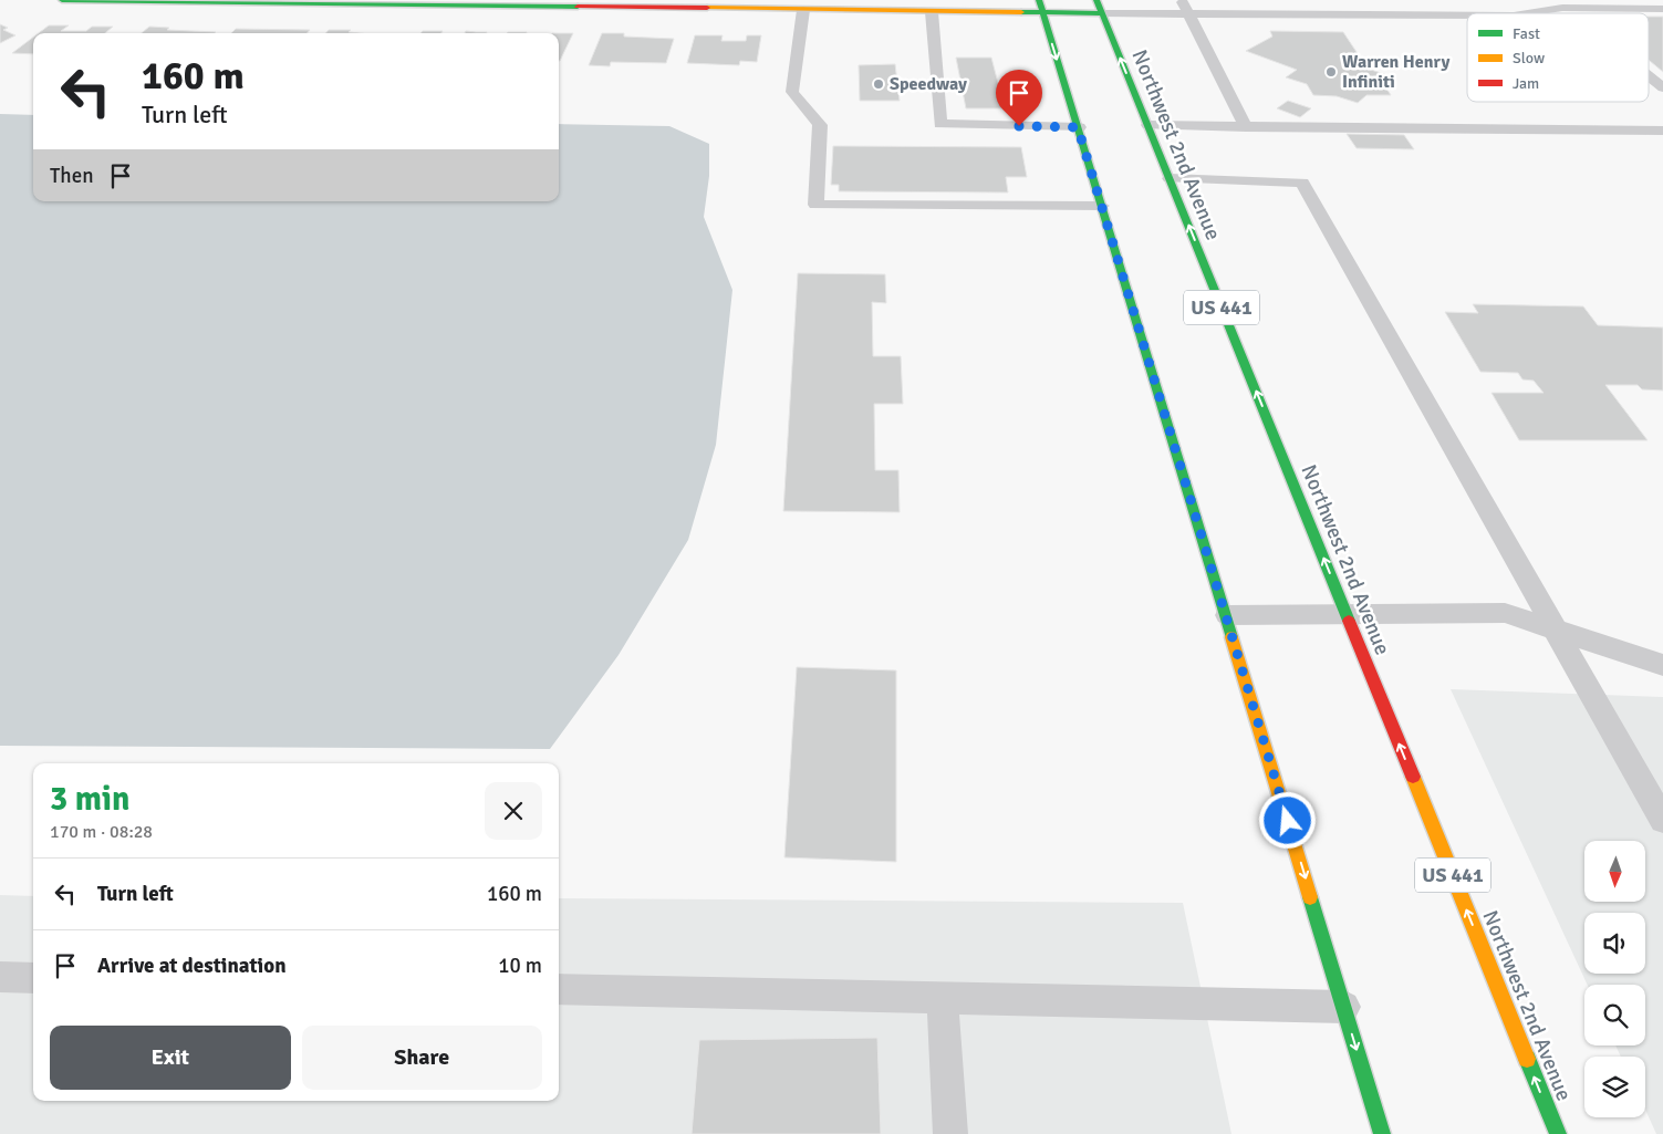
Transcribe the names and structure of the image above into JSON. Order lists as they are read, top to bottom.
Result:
{
  "streets": {
    "main road": ["Northwest 2nd Avenue", "US 441"]
  },
  "places": ["Warren Henry Infiniti", "Speedway"],
  "legend": ["Fast", "Slow", "Jam"],
  "north": "bottom",
  "page": {
    "turn": ["160 m", "Turn left"],
    "then": "Then",
    "heading": ["3 min", "170 m · 08:28"],
    "list": [
      {
        "name": "Turn left",
        "value": "160 m"
      },
      {
        "name": "Arrive at destination",
        "value": "10 m"
      }
    ],
    "buttons": ["Exit", "Share"]
  }
}
